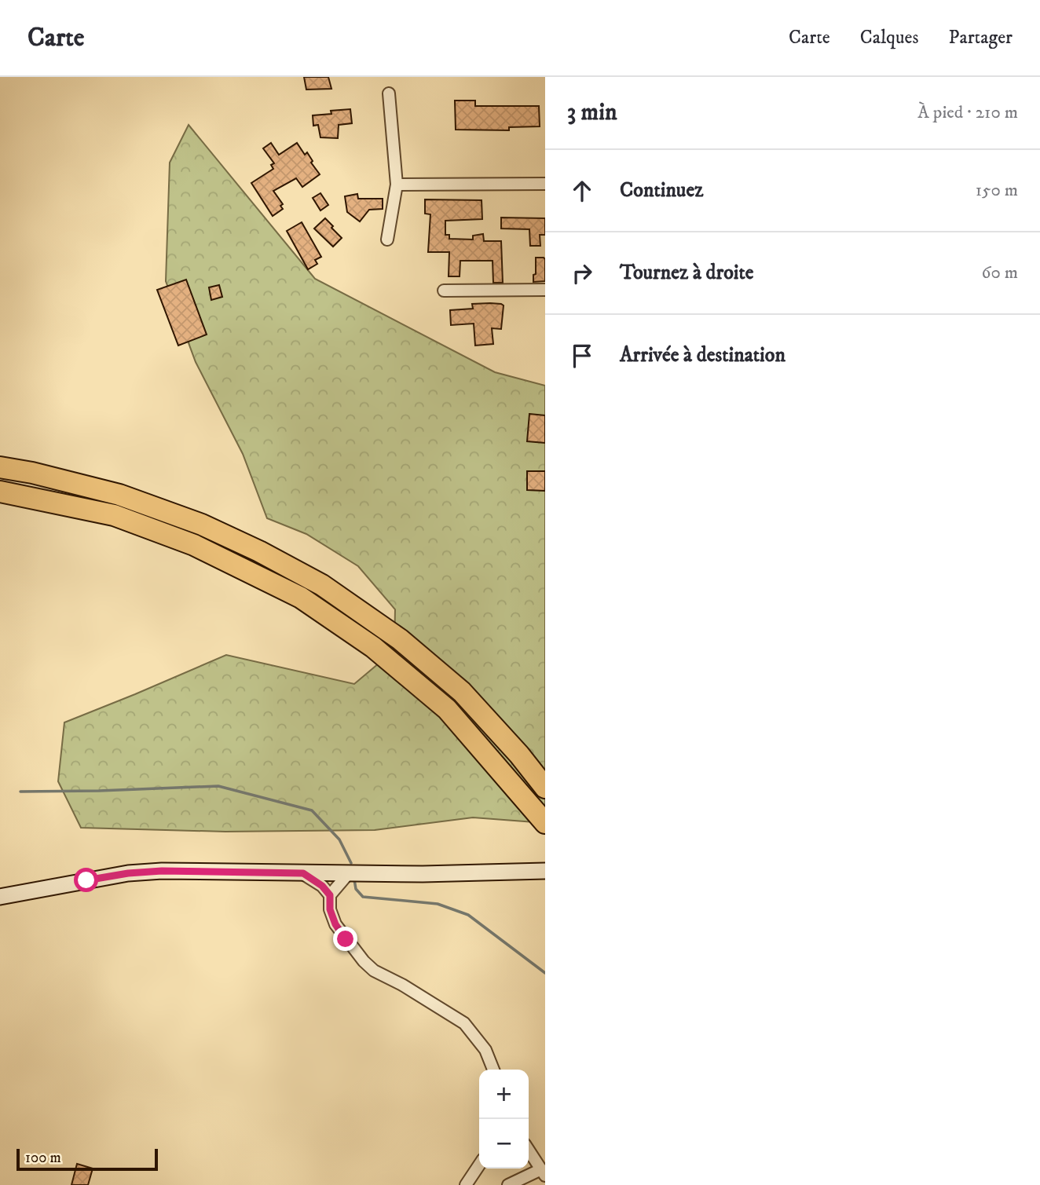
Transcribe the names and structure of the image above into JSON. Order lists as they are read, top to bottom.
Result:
{
  "scale_bar": "100 m",
  "page": {
    "header": "Carte",
    "nav": ["Carte", "Calques", "Partager"],
    "heading": ["3 min", "À pied · 210 m"],
    "list": [
      ["Continuez", "150 m"],
      ["Tournez à droite", "60 m"],
      "Arrivée à destination"
    ],
    "map_buttons": ["+", "−"],
    "scale": "100 m"
  }
}
